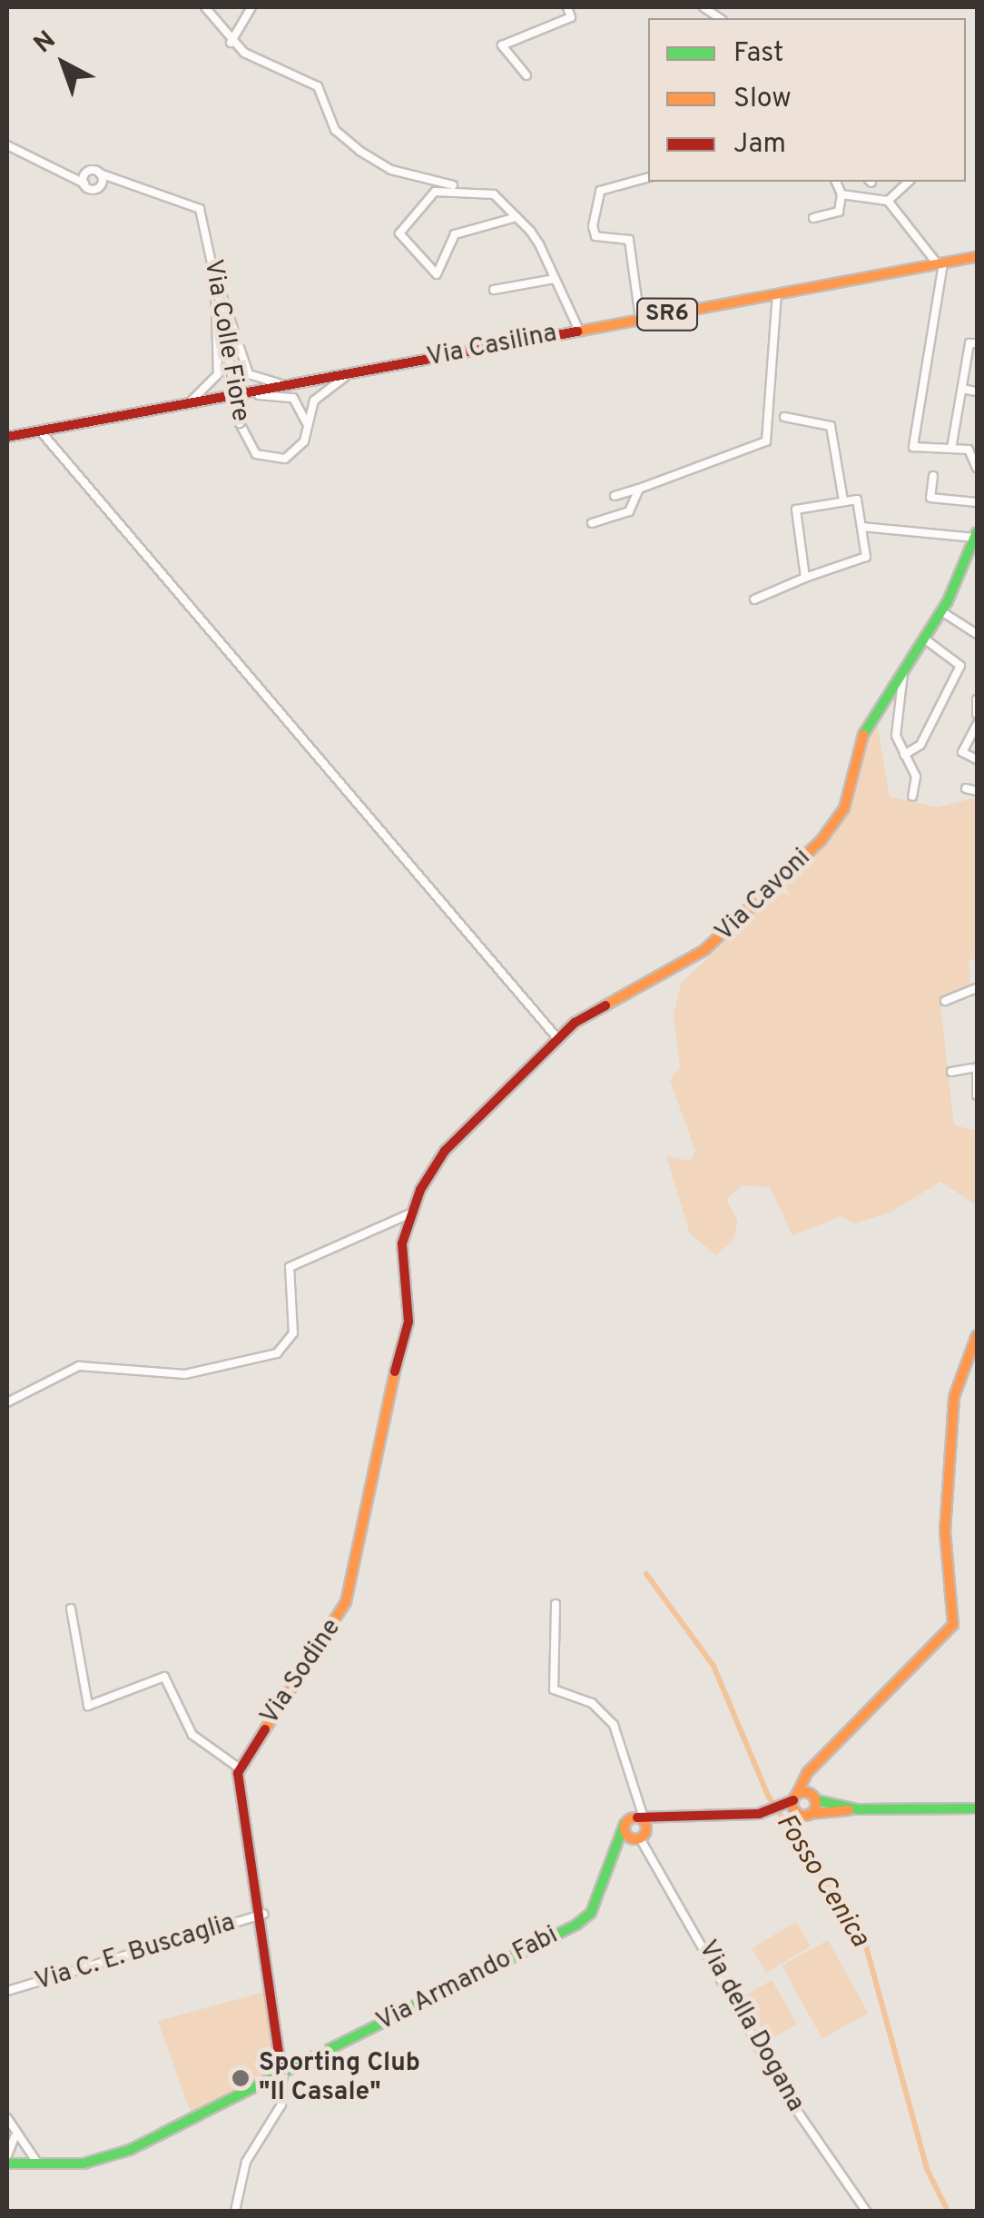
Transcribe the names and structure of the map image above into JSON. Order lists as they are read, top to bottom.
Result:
{
  "streets": {
    "street": [
      "SR6",
      "Via Colle Fiore",
      "Via Casilina",
      "Via Cavoni",
      "Via Sodine",
      "Via C. E. Buscaglia",
      "Via Armando Fabi",
      "Via della Dogana"
    ]
  },
  "crossings": [
    ["Via Colle Fiore", "Via Casilina"],
    ["Via Cavoni", "Via Sodine"]
  ],
  "water": ["Fosso Cenica"],
  "places": ["Sporting Club \"Il Casale\""],
  "legend": ["Fast", "Slow", "Jam"],
  "north": "top left"
}
